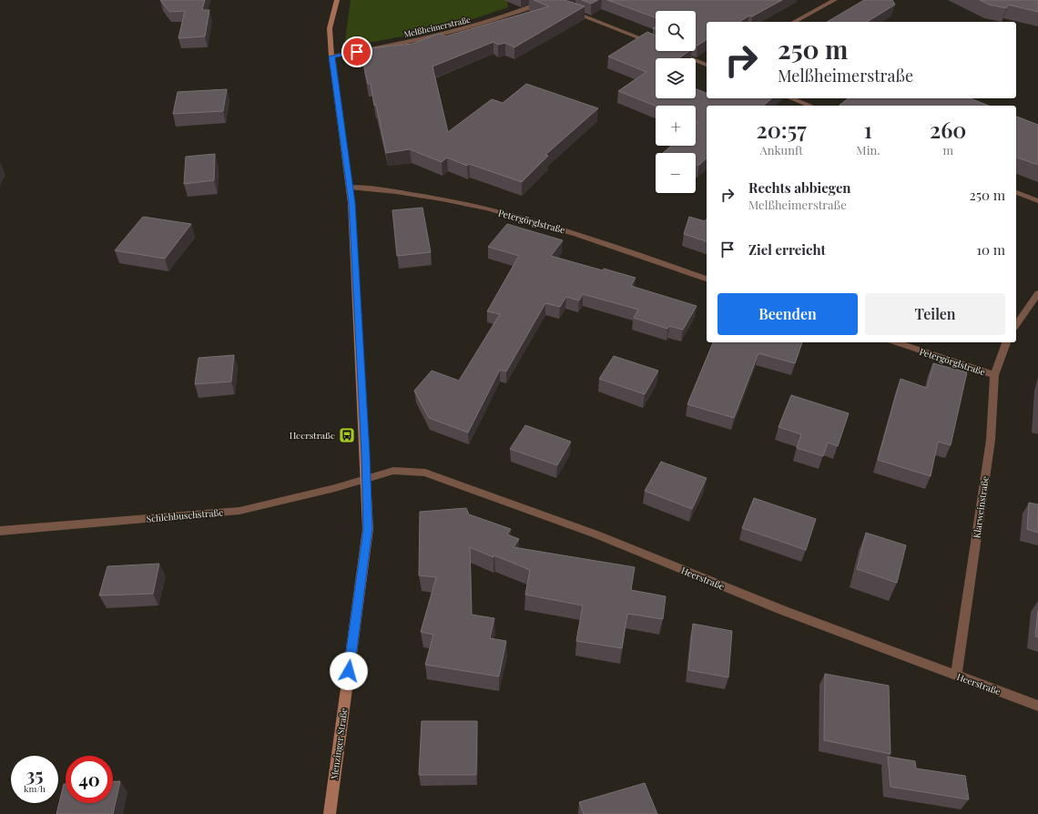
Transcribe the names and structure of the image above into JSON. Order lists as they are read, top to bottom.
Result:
{
  "streets": {
    "street": [
      "Melßheimerstraße",
      "Petergörglstraße",
      "Klarweinstraße",
      "Schlehbuschstraße",
      "Heerstraße",
      "Menzinger Straße"
    ]
  },
  "crossings": [
    ["Melßheimerstraße", "Menzinger Straße"],
    ["Petergörglstraße", "Klarweinstraße"],
    ["Petergörglstraße", "Menzinger Straße"],
    ["Klarweinstraße", "Heerstraße"],
    ["Schlehbuschstraße", "Heerstraße"],
    ["Schlehbuschstraße", "Menzinger Straße"],
    ["Heerstraße", "Menzinger Straße"]
  ],
  "places": {
    "bus stop": ["Heerstraße"]
  },
  "page": {
    "map_buttons": ["+", "−"],
    "turn": ["250 m", "Melßheimerstraße"],
    "eta": [
      "20:57",
      "Ankunft",
      "1",
      "Min.",
      "260",
      "m"
    ],
    "list": [
      {
        "name": "Rechts abbiegen",
        "note": "Melßheimerstraße",
        "value": "250 m"
      },
      {
        "name": "Ziel erreicht",
        "value": "10 m"
      }
    ],
    "buttons": ["Beenden", "Teilen"],
    "speed": "35 km/h",
    "limit": "40"
  }
}
